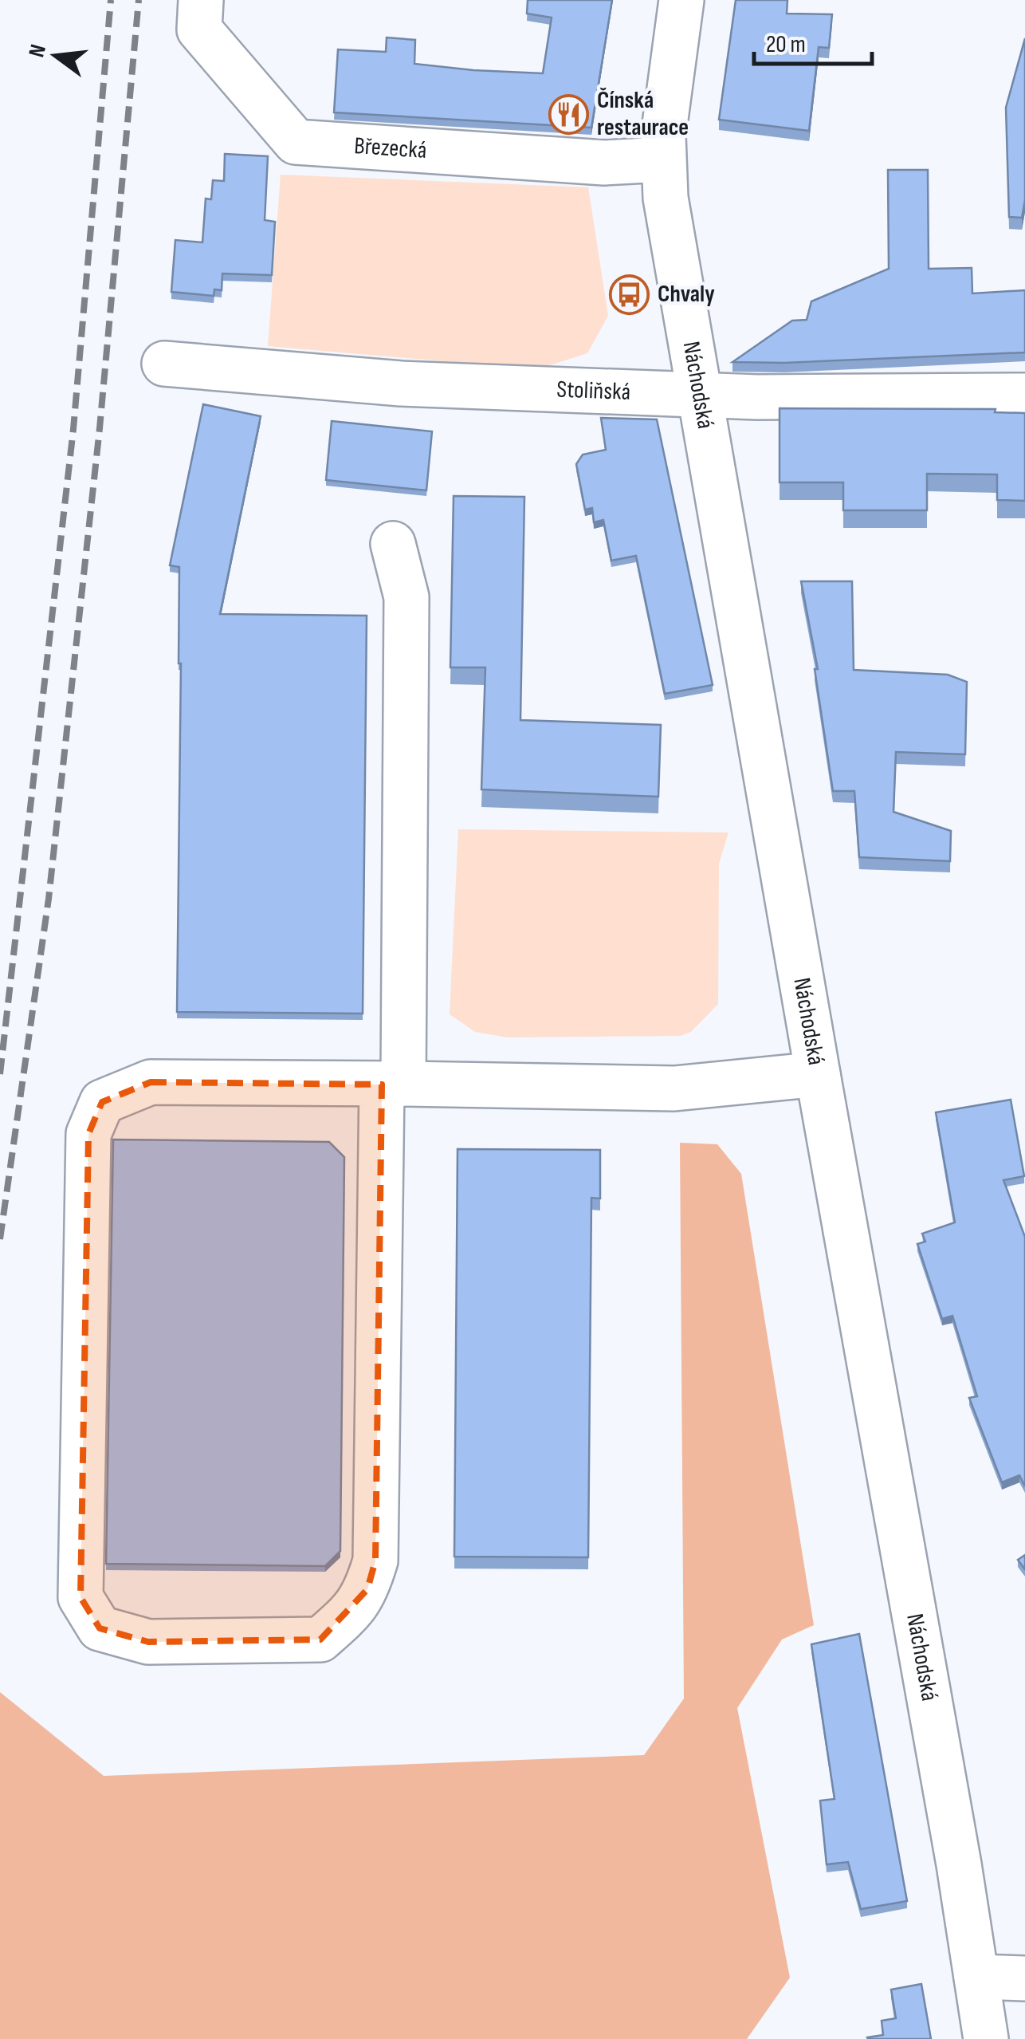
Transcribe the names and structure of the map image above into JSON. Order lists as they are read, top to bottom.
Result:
{
  "streets": {
    "street": ["Březecká", "Náchodská", "Stoliňská"]
  },
  "crossings": [
    ["Březecká", "Náchodská"],
    ["Náchodská", "Stoliňská"]
  ],
  "places": {
    "restaurant": ["Čínská restaurace"],
    "bus stop": ["Chvaly"]
  },
  "scale_bar": "20 m",
  "north": "left"
}
